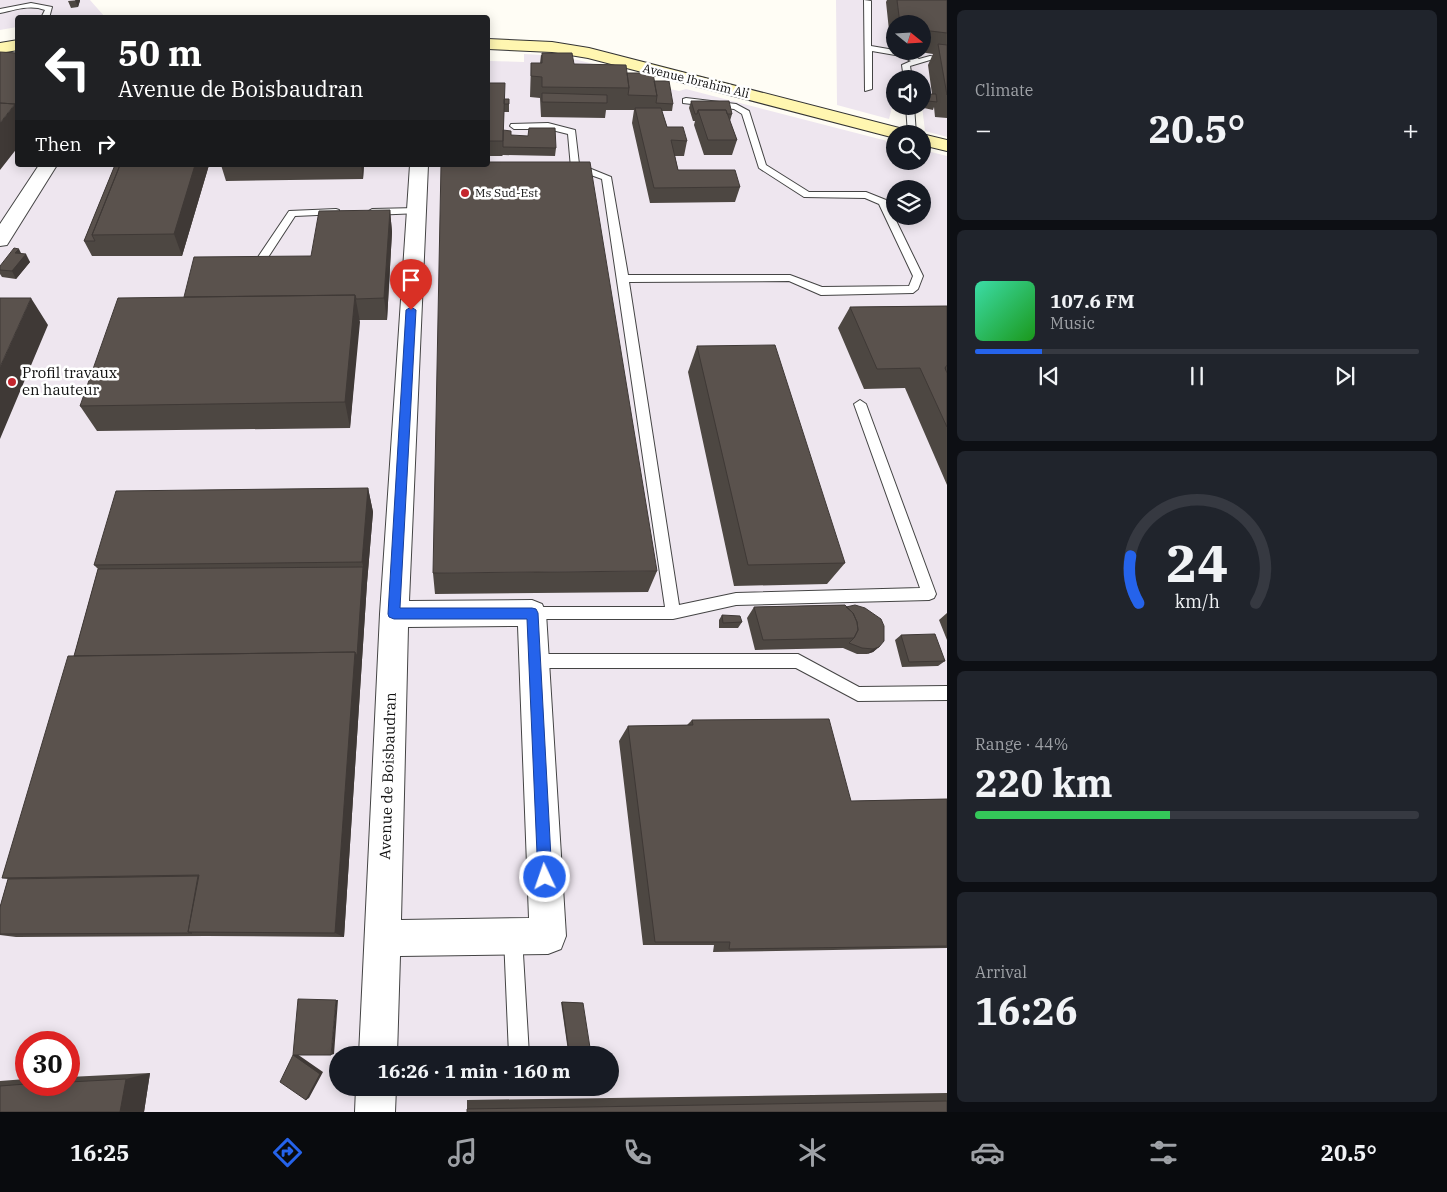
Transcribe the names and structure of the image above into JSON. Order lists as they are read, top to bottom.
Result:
{
  "streets": {
    "street": ["Avenue Ibrahim Ali", "Avenue de Boisbaudran"]
  },
  "places": ["Ms Sud-Est", "Profil travaux en hauteur"],
  "north": "right",
  "page": {
    "tile": [
      "Climate",
      ["Range · 44%", "220 km"],
      ["Arrival", "16:26"]
    ],
    "turn": ["50 m", "Avenue de Boisbaudran"],
    "heat": ["−", "20.5°", "+"],
    "then": "Then",
    "song": ["107.6 FM", "Music"],
    "limit": "30",
    "trip": "16:26 · 1 min · 160 m",
    "tabs": ["16:25", "20.5°"],
    "gauge": ["24", "km/h"]
  }
}
